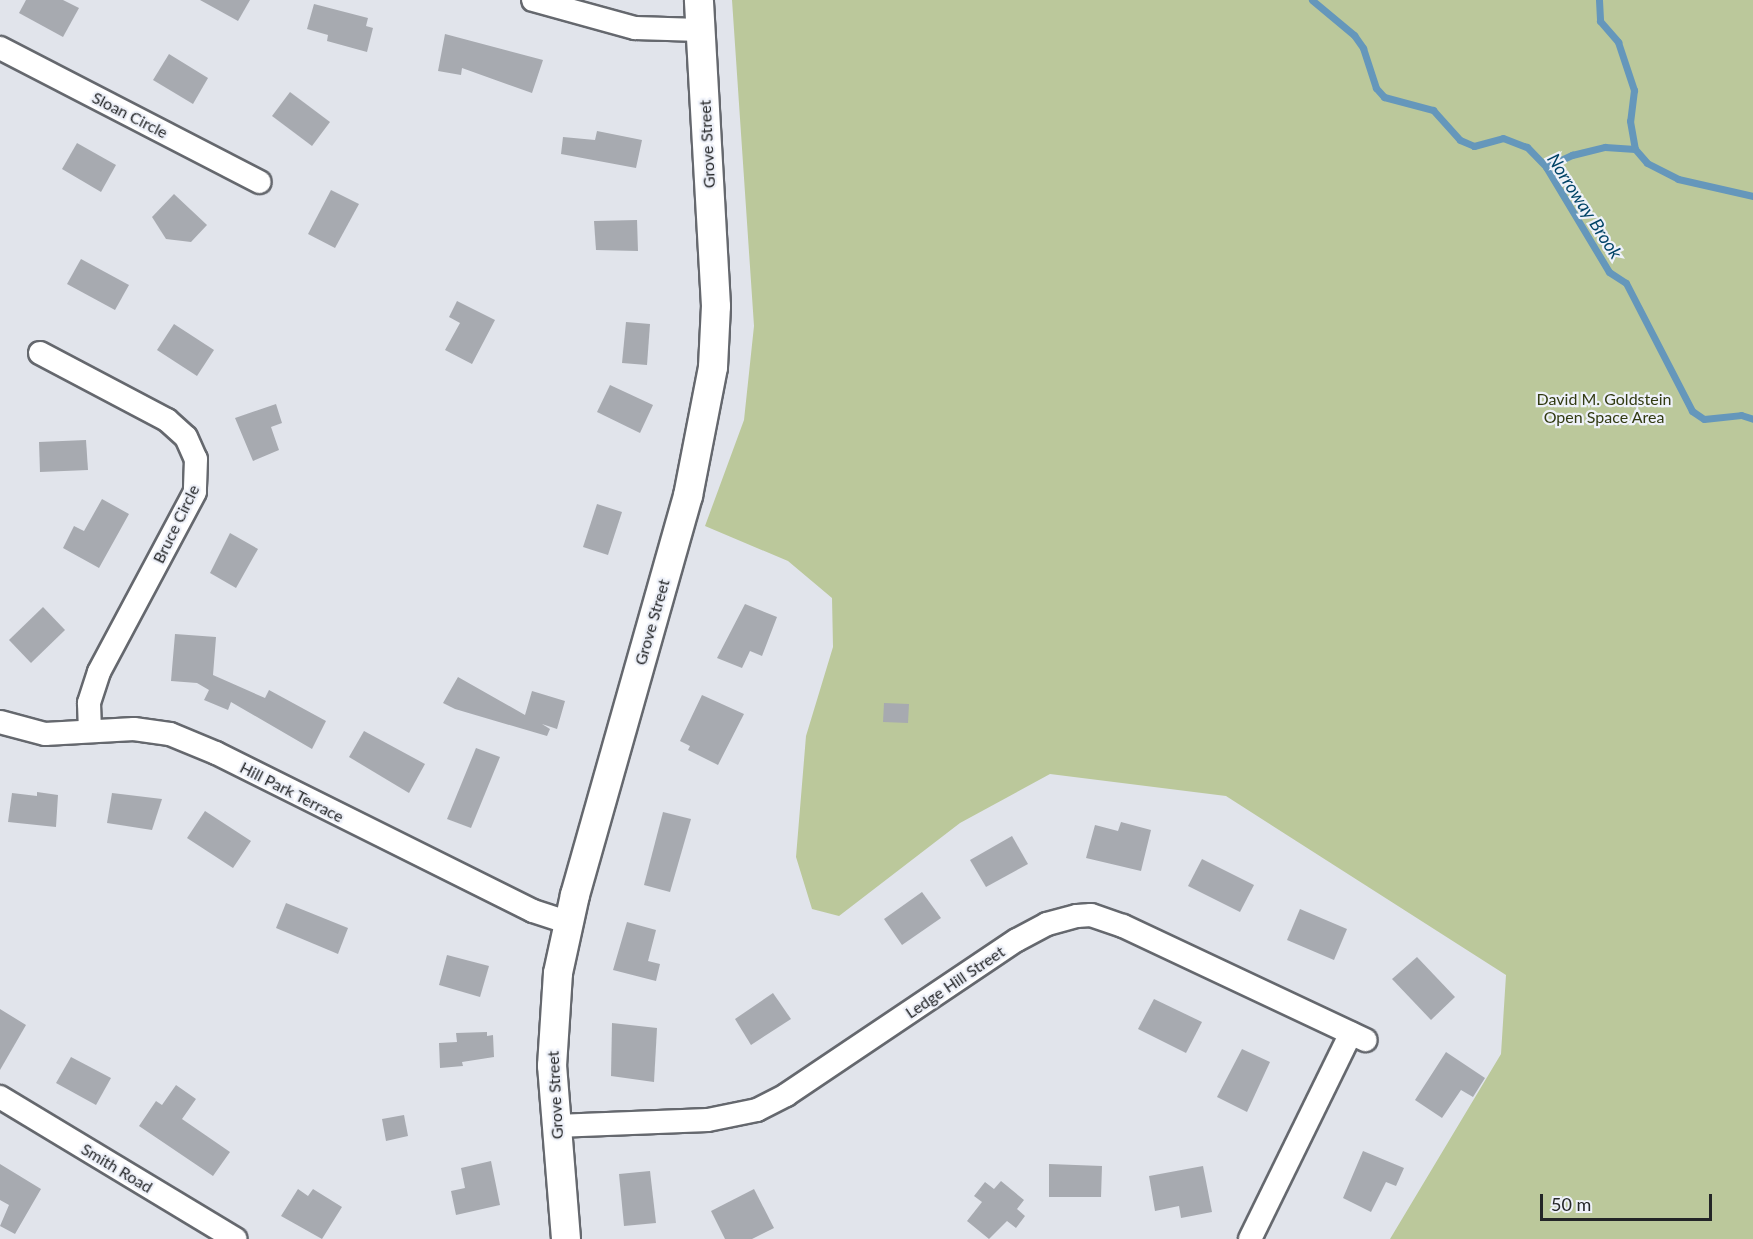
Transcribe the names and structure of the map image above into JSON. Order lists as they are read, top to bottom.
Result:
{
  "streets": {
    "street": [
      "Sloan Circle",
      "Grove Street",
      "Bruce Circle",
      "Hill Park Terrace",
      "Ledge Hill Street",
      "Smith Road"
    ]
  },
  "crossings": [
    ["Grove Street", "Hill Park Terrace"],
    ["Grove Street", "Ledge Hill Street"],
    ["Bruce Circle", "Hill Park Terrace"]
  ],
  "water": ["Norroway Brook"],
  "parks": ["David M. Goldstein Open Space Area"],
  "scale_bar": "50 m"
}
